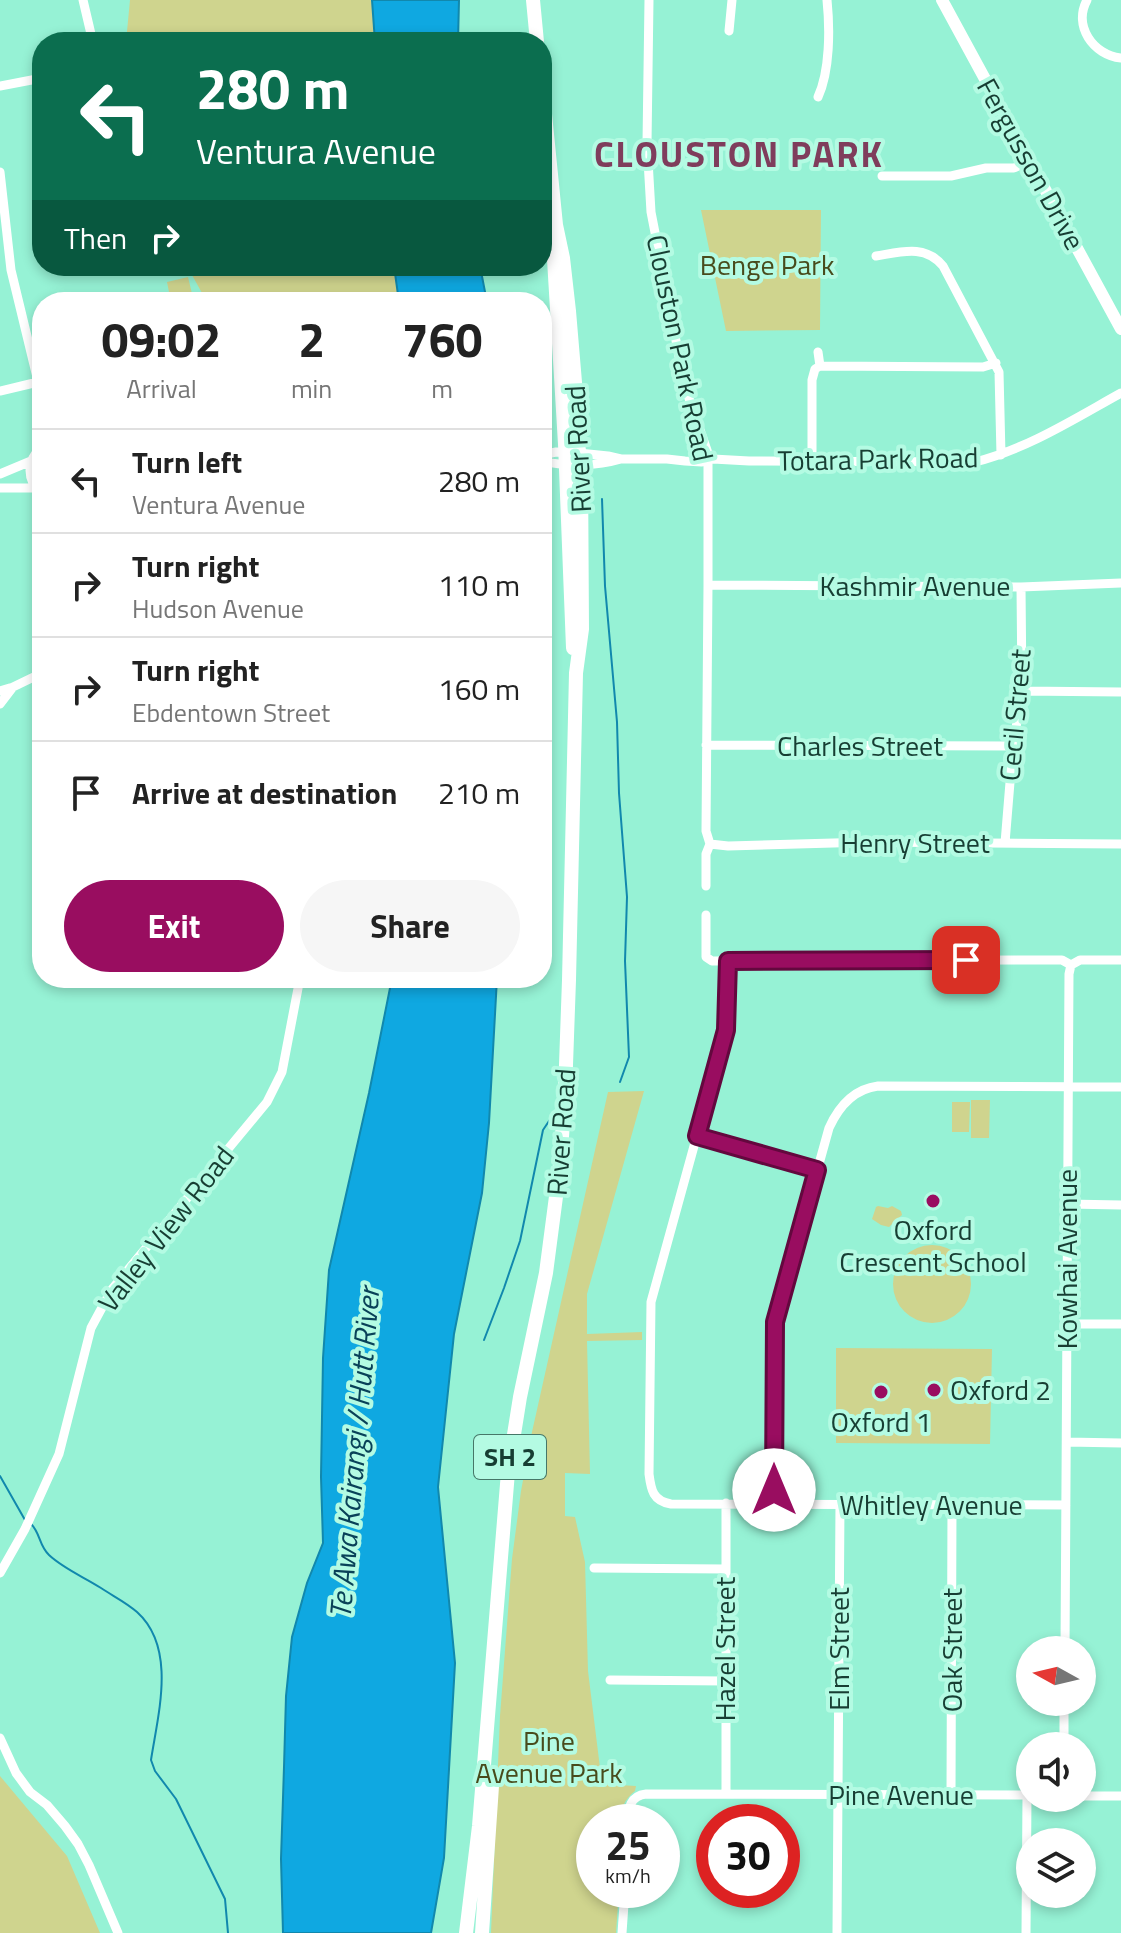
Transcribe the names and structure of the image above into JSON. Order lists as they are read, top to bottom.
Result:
{
  "streets": {
    "highway": ["River Road", "SH 2"],
    "main road": ["Fergusson Drive"],
    "street": [
      "Clouston Park Road",
      "Totara Park Road",
      "Kashmir Avenue",
      "Cecil Street",
      "Charles Street",
      "Henry Street",
      "Valley View Road",
      "Kowhai Avenue",
      "Whitley Avenue",
      "Hazel Street",
      "Elm Street",
      "Oak Street",
      "Pine Avenue"
    ]
  },
  "crossings": [
    ["Clouston Park Road", "Totara Park Road"],
    ["Clouston Park Road", "Kashmir Avenue"],
    ["Clouston Park Road", "Charles Street"],
    ["Clouston Park Road", "Henry Street"],
    ["River Road", "Totara Park Road"],
    ["Kashmir Avenue", "Cecil Street"],
    ["Cecil Street", "Charles Street"],
    ["Cecil Street", "Henry Street"],
    ["Kowhai Avenue", "Whitley Avenue"],
    ["Whitley Avenue", "Hazel Street"],
    ["Whitley Avenue", "Elm Street"],
    ["Whitley Avenue", "Oak Street"],
    ["Hazel Street", "Pine Avenue"],
    ["Elm Street", "Pine Avenue"],
    ["Oak Street", "Pine Avenue"]
  ],
  "districts": ["CLOUSTON PARK"],
  "water": ["Te Awa Kairangi / Hutt River"],
  "parks": ["Benge Park", "Pine Avenue Park"],
  "places": ["Oxford Crescent School", "Oxford 2", "Oxford 1"],
  "north": "left",
  "page": {
    "turn": ["280 m", "Ventura Avenue"],
    "then": "Then",
    "eta": [
      "09:02",
      "Arrival",
      "2",
      "min",
      "760",
      "m"
    ],
    "list": [
      {
        "name": "Turn left",
        "note": "Ventura Avenue",
        "value": "280 m"
      },
      {
        "name": "Turn right",
        "note": "Hudson Avenue",
        "value": "110 m"
      },
      {
        "name": "Turn right",
        "note": "Ebdentown Street",
        "value": "160 m"
      },
      {
        "name": "Arrive at destination",
        "value": "210 m"
      }
    ],
    "buttons": ["Exit", "Share"],
    "speed": "25 km/h",
    "limit": "30"
  }
}
